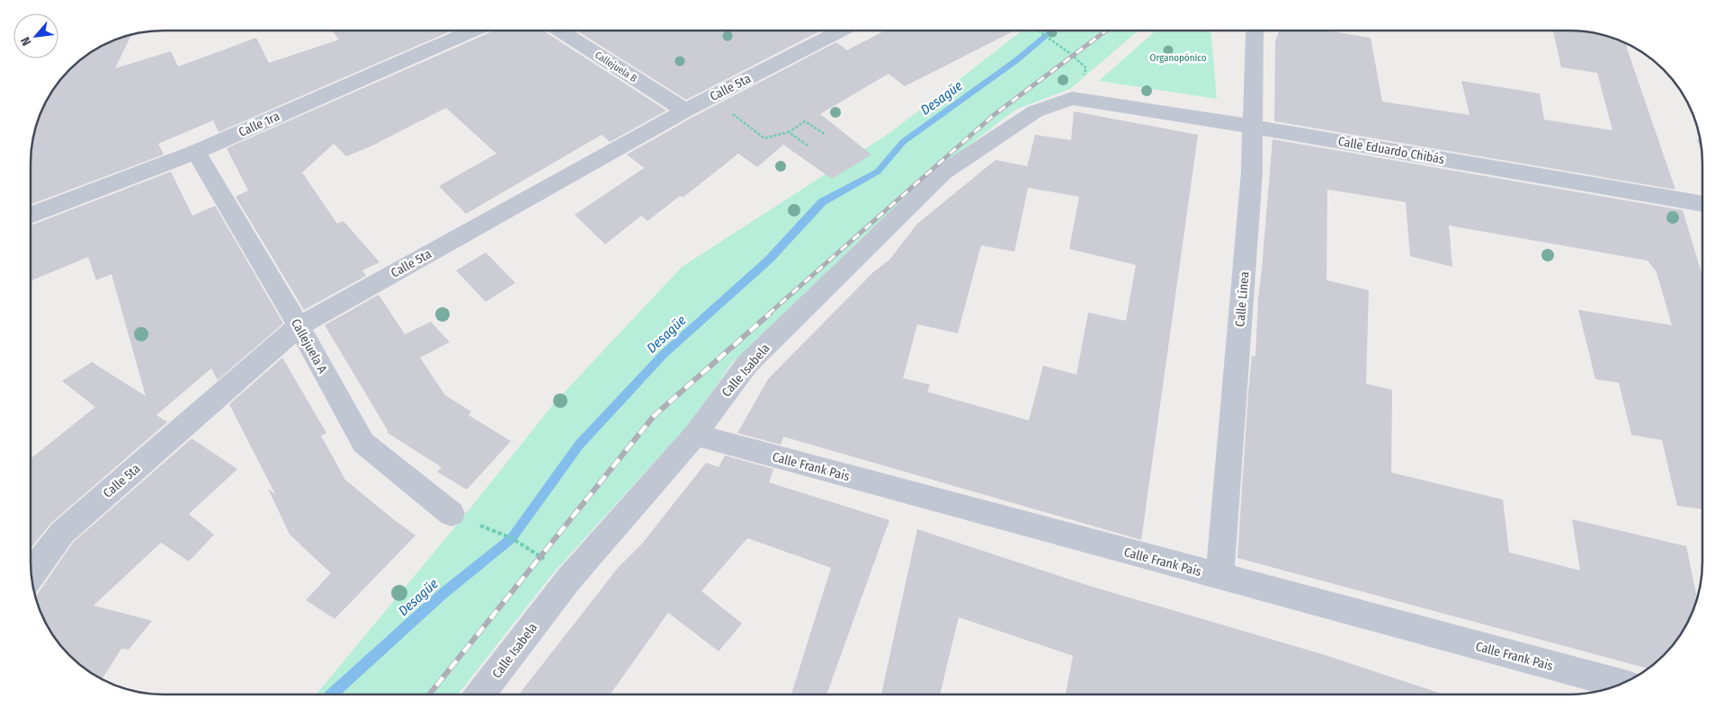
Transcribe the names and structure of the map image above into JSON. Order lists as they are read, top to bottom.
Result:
{
  "streets": {
    "street": [
      "Callejuela B",
      "Calle 5ta",
      "Calle 1ra",
      "Calle Eduardo Chibás",
      "Calle Línea",
      "Callejuela A",
      "Calle Isabela",
      "Calle Frank Pais"
    ]
  },
  "crossings": [
    ["Callejuela B", "Calle 5ta"],
    ["Calle 5ta", "Callejuela A"],
    ["Calle 1ra", "Callejuela A"],
    ["Calle Eduardo Chibás", "Calle Línea"],
    ["Calle Eduardo Chibás", "Calle Isabela"],
    ["Calle Línea", "Calle Frank Pais"],
    ["Calle Isabela", "Calle Frank Pais"]
  ],
  "water": ["Desagüe"],
  "parks": ["Organopónico"],
  "north": "bottom left"
}
